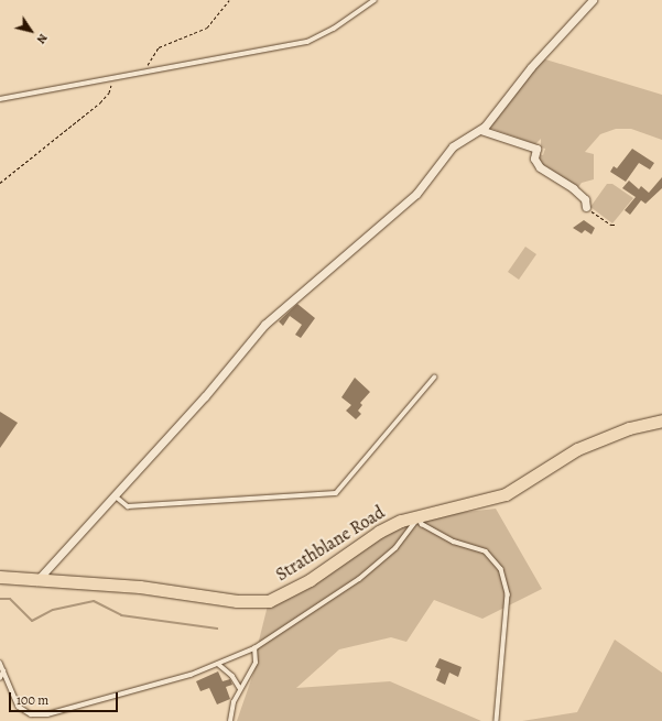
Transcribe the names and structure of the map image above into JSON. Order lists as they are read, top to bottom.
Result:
{
  "streets": {
    "main road": ["Strathblane Road"]
  },
  "scale_bar": "100 m",
  "north": "bottom right"
}
